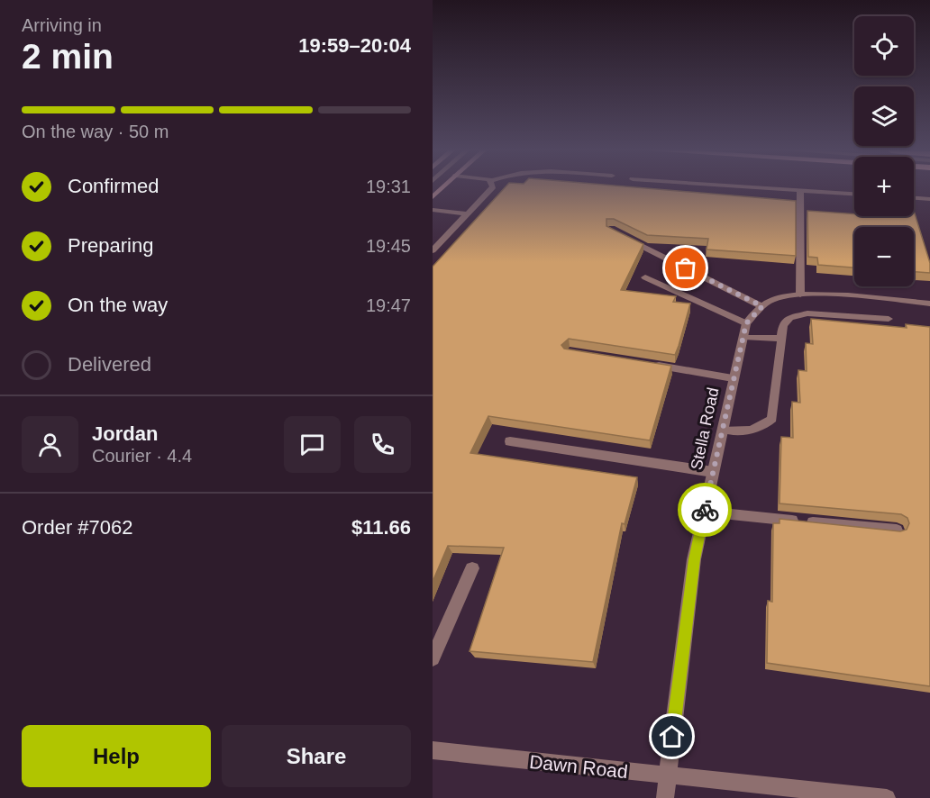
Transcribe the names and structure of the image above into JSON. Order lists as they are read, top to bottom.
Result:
{
  "streets": {
    "street": ["Stella Road", "Dawn Road"]
  },
  "crossings": [
    ["Stella Road", "Dawn Road"]
  ],
  "page": {
    "heading": ["2 min", "Arriving in", "19:59–20:04"],
    "panel": [
      "Jordan",
      "Courier · 4.4",
      "Order #7062",
      "$11.66"
    ],
    "map_buttons": ["+", "−"],
    "bar": "On the way · 50 m",
    "list": [
      ["Confirmed", "19:31"],
      ["Preparing", "19:45"],
      ["On the way", "19:47"],
      "Delivered"
    ],
    "buttons": ["Help", "Share"]
  }
}
